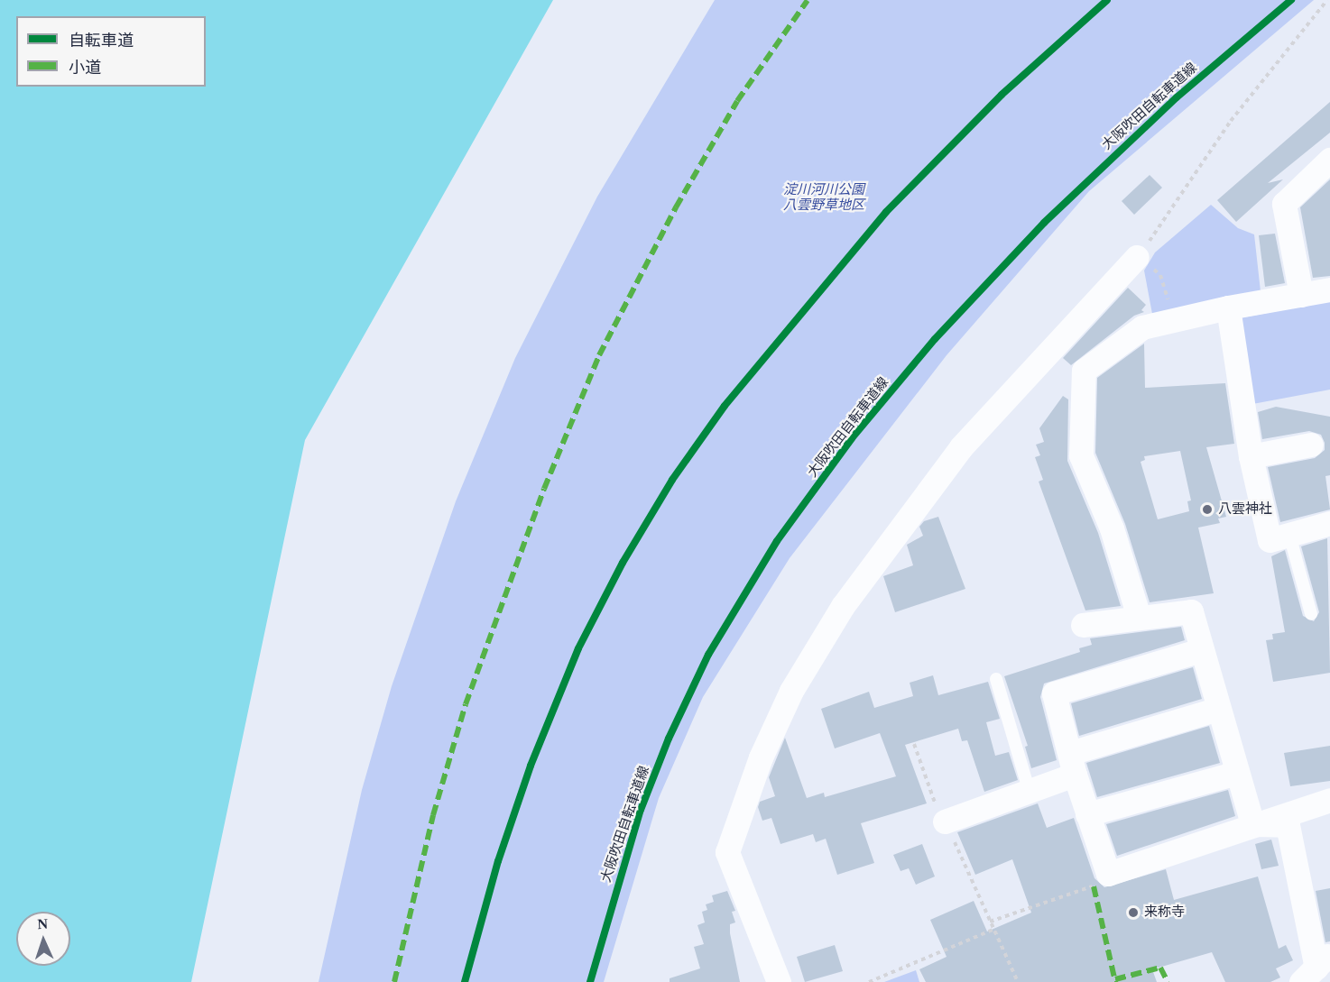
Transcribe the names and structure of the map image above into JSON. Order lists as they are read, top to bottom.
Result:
{
  "streets": {
    "cycle path": ["大阪吹田自転車道線"]
  },
  "parks": ["淀川河川公園 八雲野草地区"],
  "places": ["八雲神社", "来称寺"],
  "legend": ["自転車道", "小道"],
  "north": "top"
}
